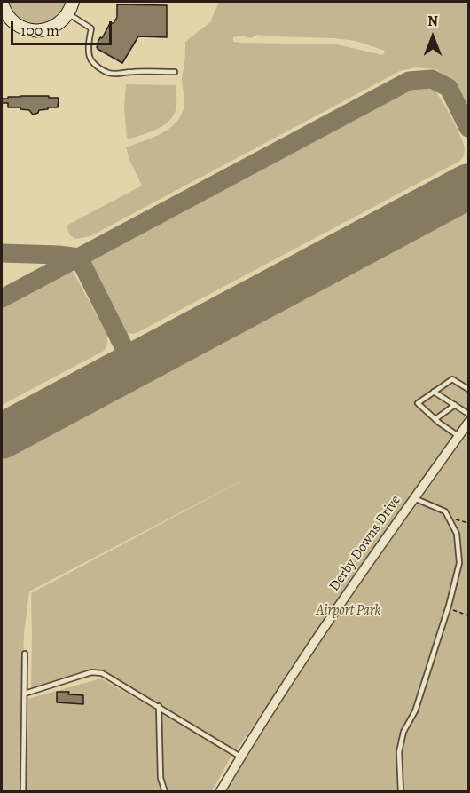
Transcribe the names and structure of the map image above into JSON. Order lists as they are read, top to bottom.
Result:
{
  "streets": {
    "street": ["Derby Downs Drive"]
  },
  "parks": ["Airport Park"],
  "scale_bar": "100 m",
  "north": "top"
}
